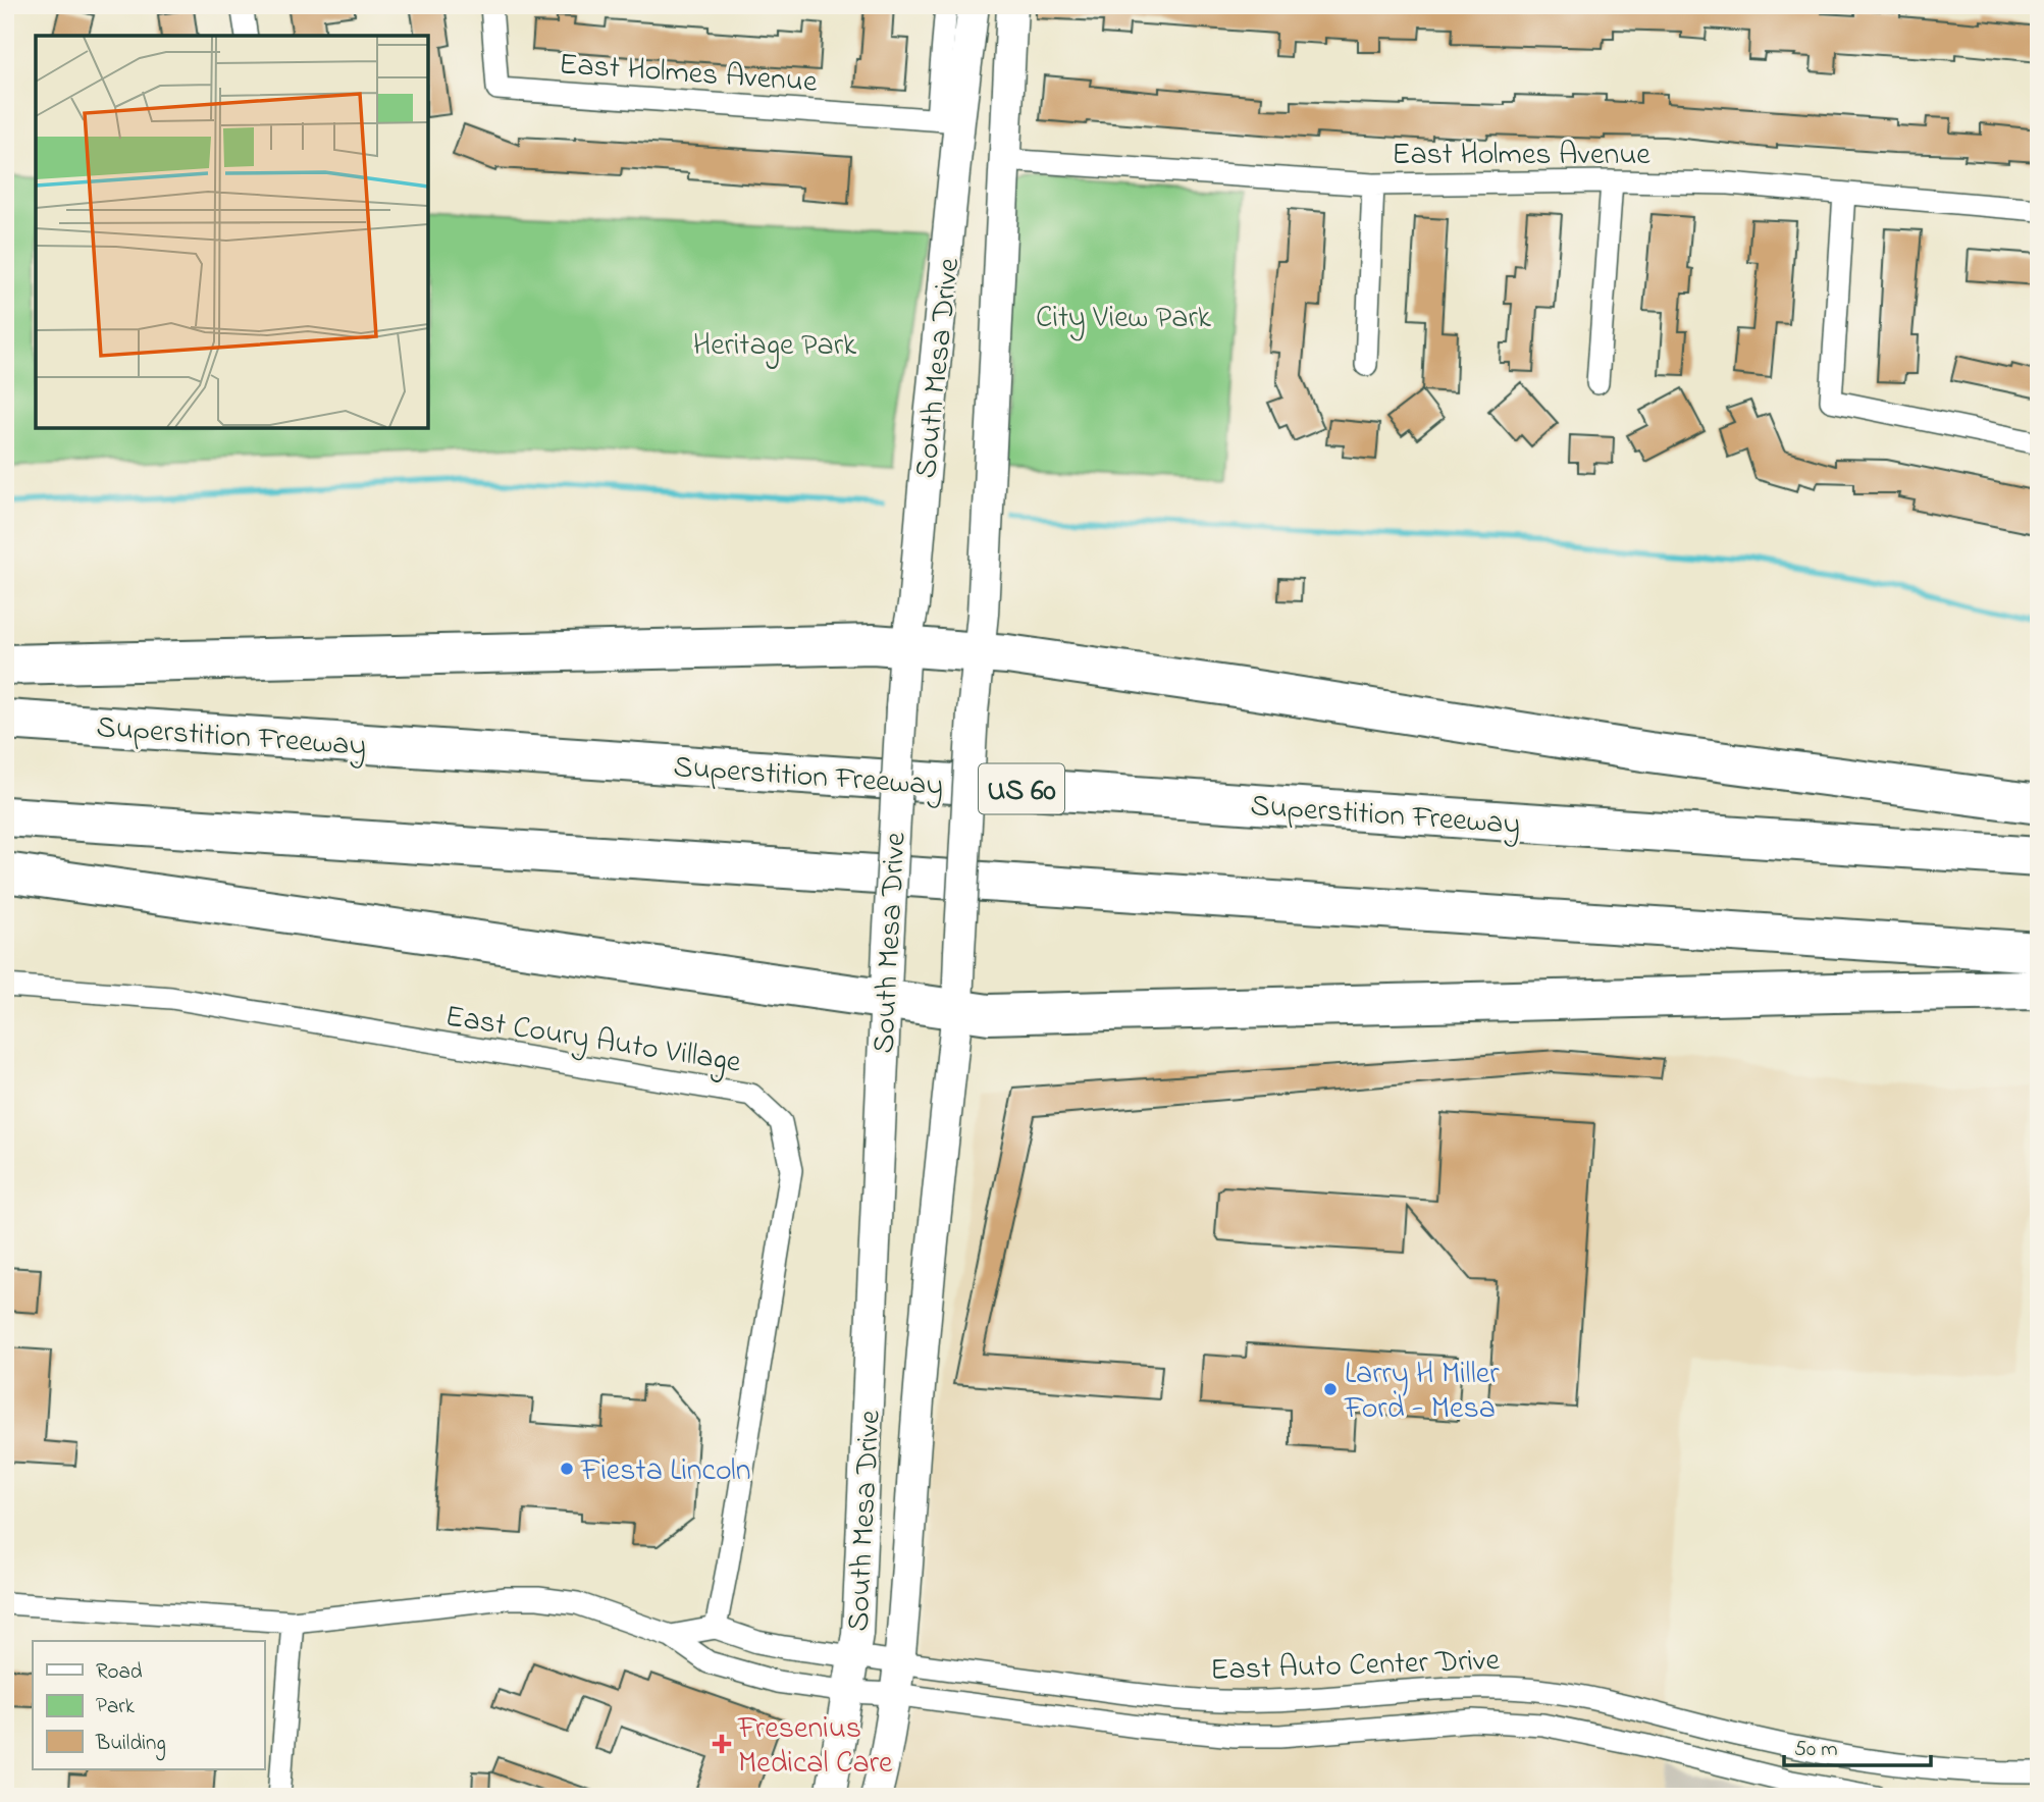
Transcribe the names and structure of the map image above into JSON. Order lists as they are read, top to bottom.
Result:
{
  "streets": {
    "highway": ["Superstition Freeway", "US 60"],
    "main road": ["South Mesa Drive"],
    "street": ["East Holmes Avenue", "East Coury Auto Village", "East Auto Center Drive"]
  },
  "crossings": [
    ["East Holmes Avenue", "South Mesa Drive"],
    ["South Mesa Drive", "East Auto Center Drive"],
    ["East Coury Auto Village", "East Auto Center Drive"]
  ],
  "parks": ["City View Park", "Heritage Park"],
  "places": {
    "other": ["Larry H Miller Ford - Mesa", "Fiesta Lincoln"],
    "health": ["Fresenius Medical Care"]
  },
  "legend": ["Road", "Park", "Building"],
  "scale_bar": "50 m"
}
